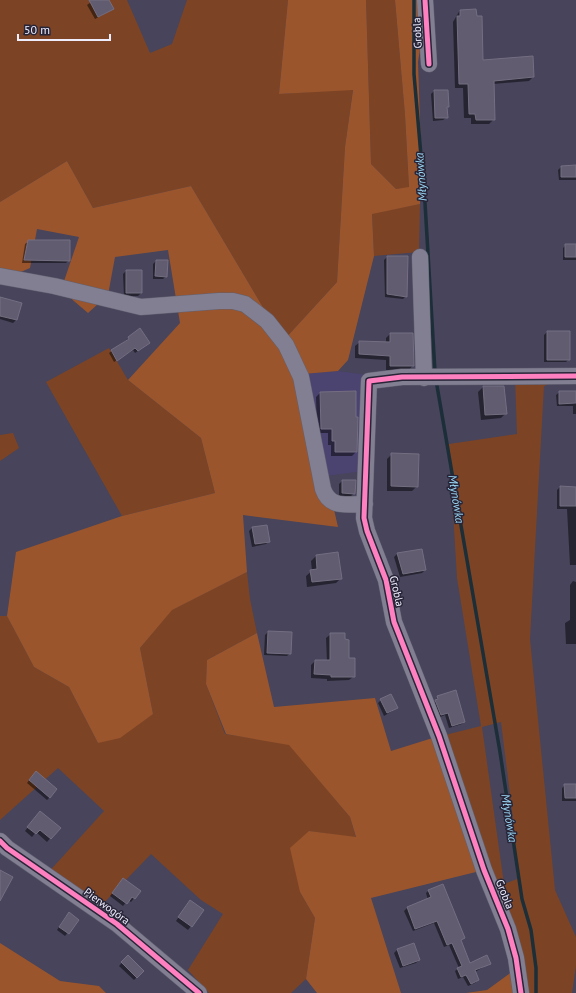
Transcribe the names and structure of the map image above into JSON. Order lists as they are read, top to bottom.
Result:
{
  "streets": {
    "street": ["Grobla", "Pierwogóra"]
  },
  "water": ["Młynówka"],
  "scale_bar": "50 m"
}
